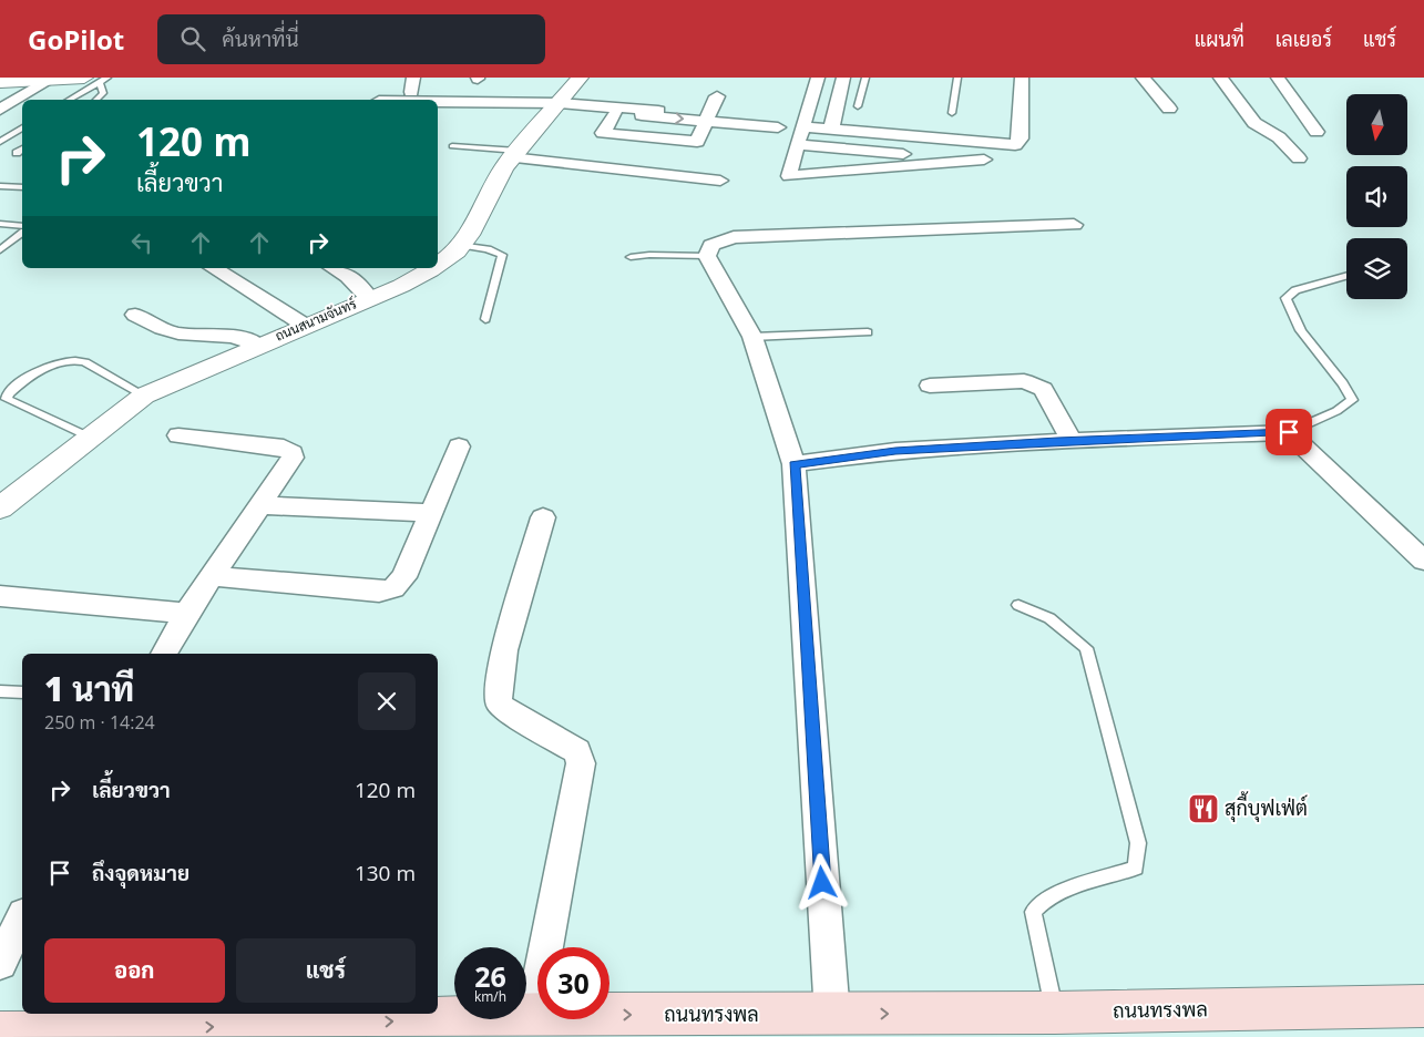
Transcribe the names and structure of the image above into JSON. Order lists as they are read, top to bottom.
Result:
{
  "streets": {
    "main road": ["ถนนทรงพล"],
    "street": ["ถนนสนามจันทร์"]
  },
  "one_way": ["ถนนทรงพล"],
  "places": {
    "restaurant": ["สุกี้บุฟเฟ่ต์"]
  },
  "north": "bottom",
  "page": {
    "header": "GoPilot",
    "search": "ค้นหาที่นี่",
    "nav": ["แผนที่", "เลเยอร์", "แชร์"],
    "turn": ["120 m", "เลี้ยวขวา"],
    "heading": ["1 นาที", "250 m · 14:24"],
    "list": [
      {
        "name": "เลี้ยวขวา",
        "value": "120 m"
      },
      {
        "name": "ถึงจุดหมาย",
        "value": "130 m"
      }
    ],
    "buttons": ["ออก", "แชร์"],
    "speed": "26 km/h",
    "limit": "30"
  }
}
